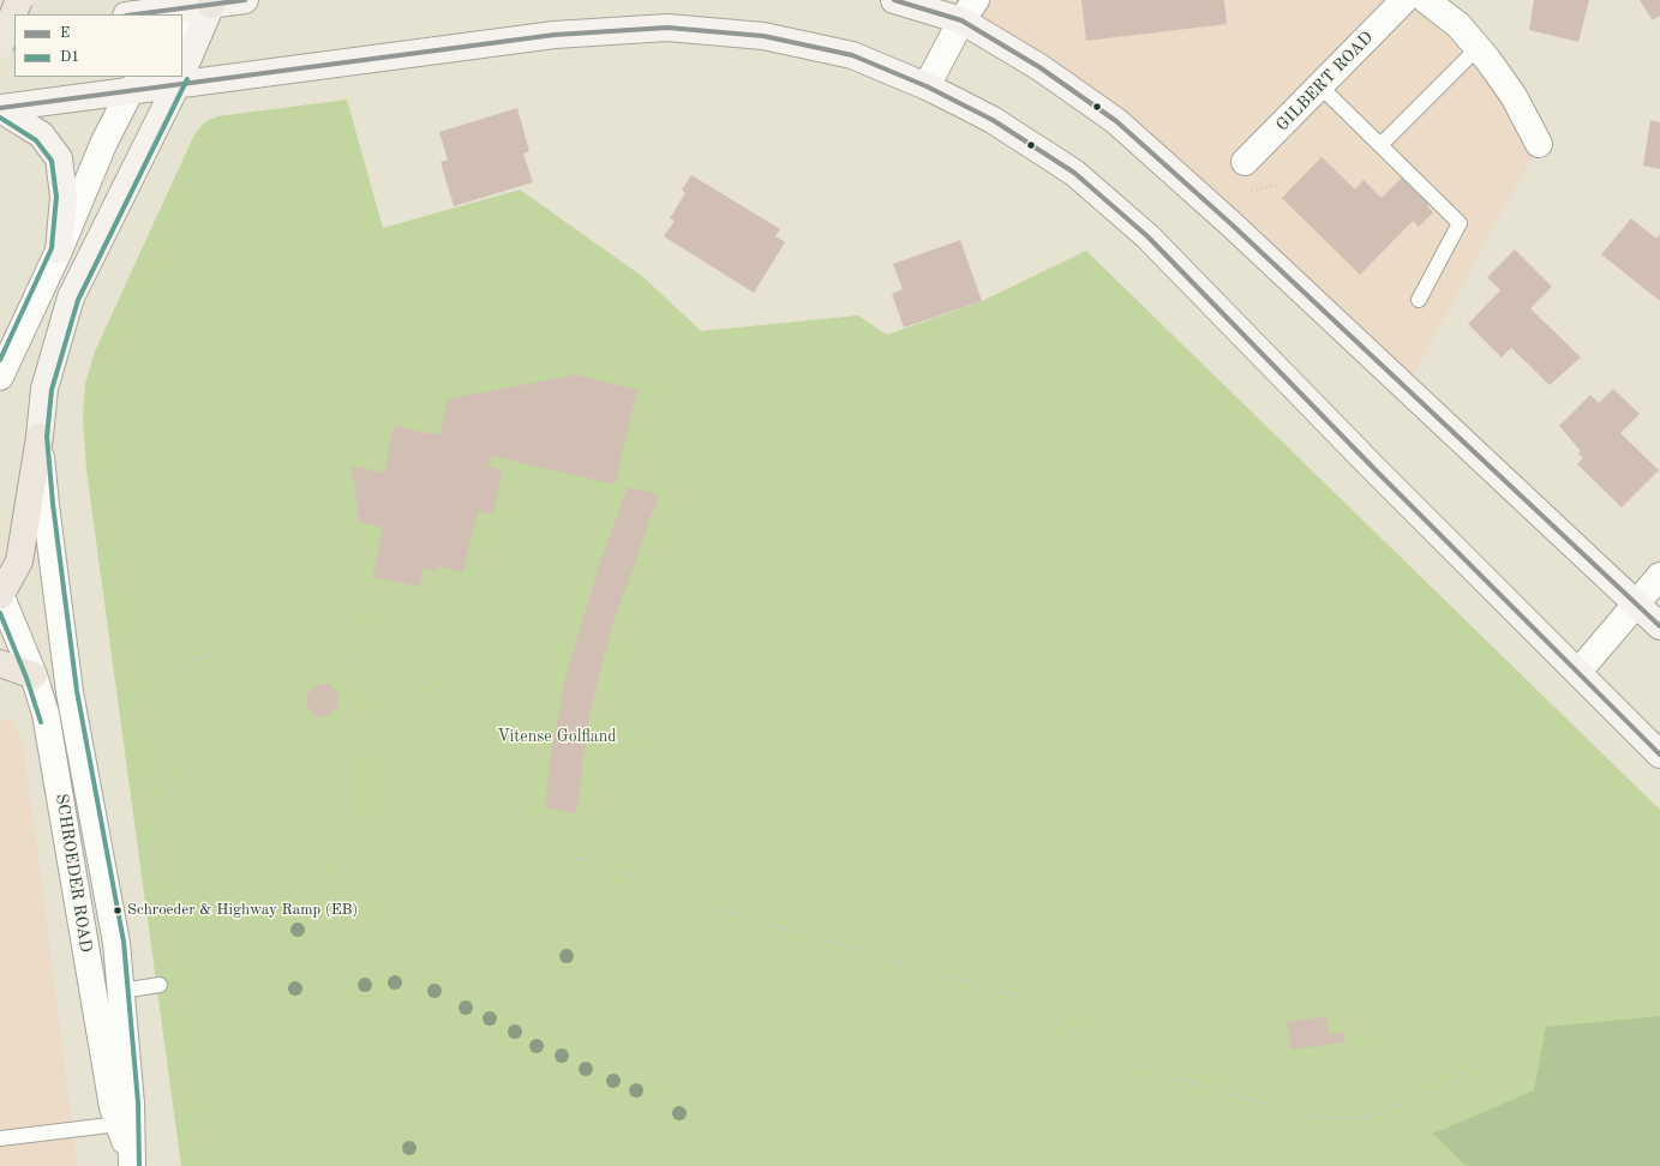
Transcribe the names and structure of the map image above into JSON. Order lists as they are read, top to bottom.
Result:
{
  "streets": {
    "main road": ["SCHROEDER ROAD"],
    "street": ["GILBERT ROAD"]
  },
  "parks": ["Vitense Golfland"],
  "places": ["Schroeder & Highway Ramp (EB)"],
  "lines": ["transit line E", "transit line D1"],
  "legend": ["E", "D1"]
}
